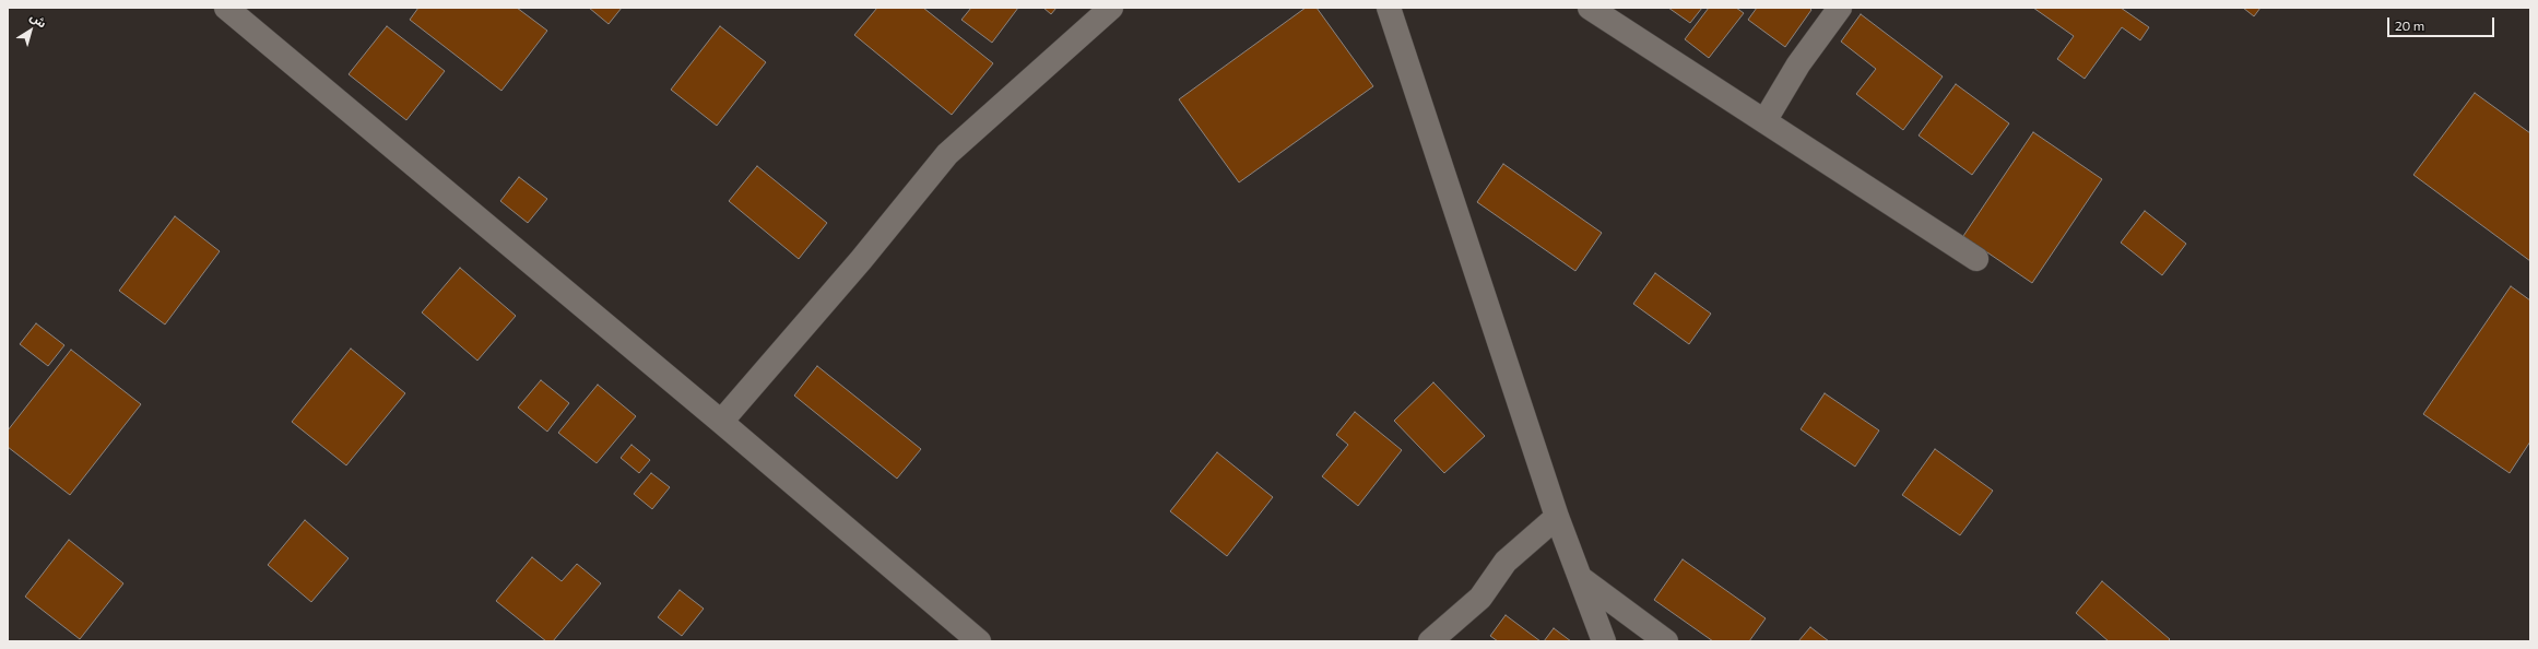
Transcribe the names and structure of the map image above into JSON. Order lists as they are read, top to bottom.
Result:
{
  "scale_bar": "20 m",
  "north": "top right"
}
